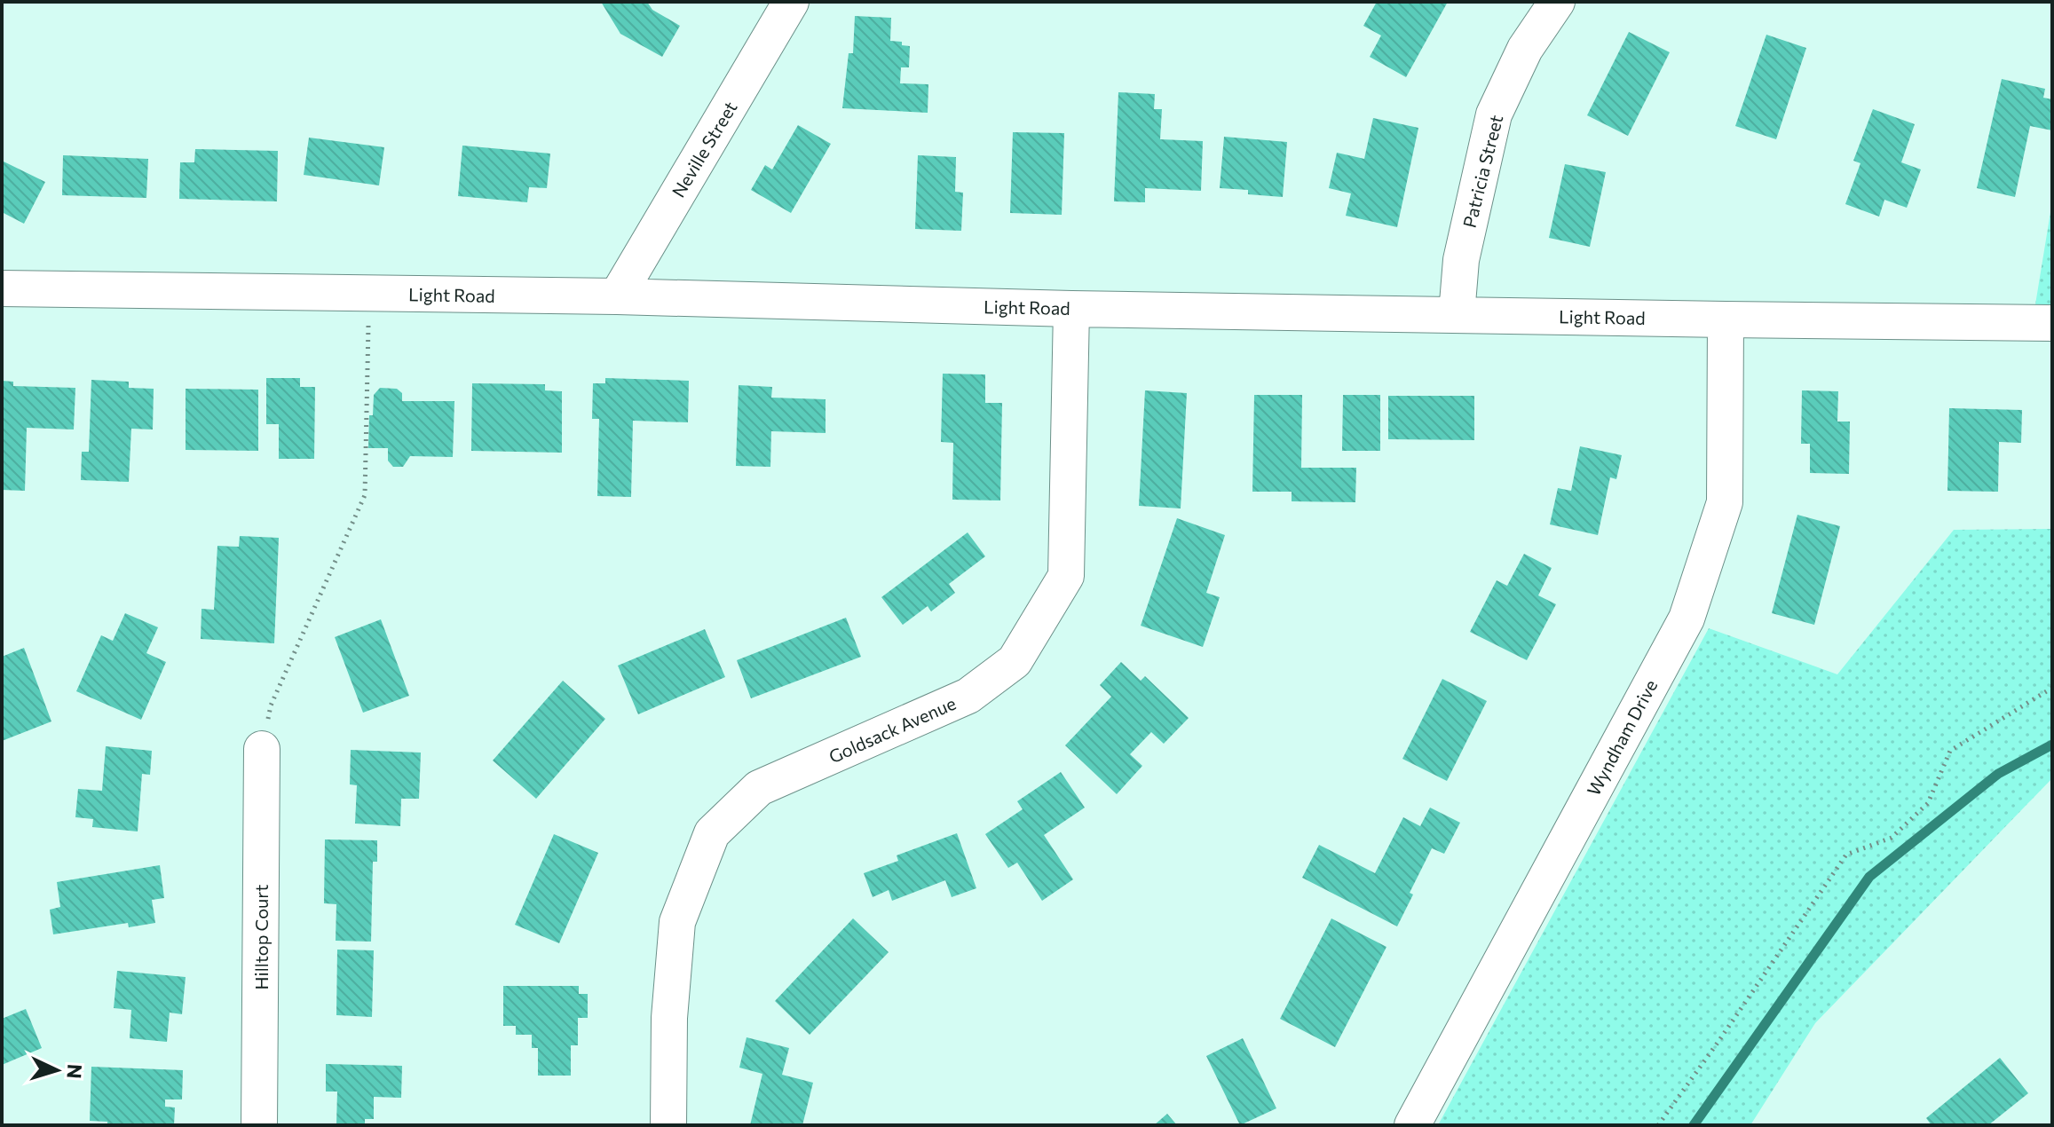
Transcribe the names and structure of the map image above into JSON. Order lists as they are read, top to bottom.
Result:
{
  "streets": {
    "street": [
      "Neville Street",
      "Patricia Street",
      "Light Road",
      "Goldsack Avenue",
      "Wyndham Drive",
      "Hilltop Court"
    ]
  },
  "crossings": [
    ["Neville Street", "Light Road"],
    ["Patricia Street", "Light Road"],
    ["Light Road", "Goldsack Avenue"],
    ["Light Road", "Wyndham Drive"]
  ],
  "north": "right"
}
